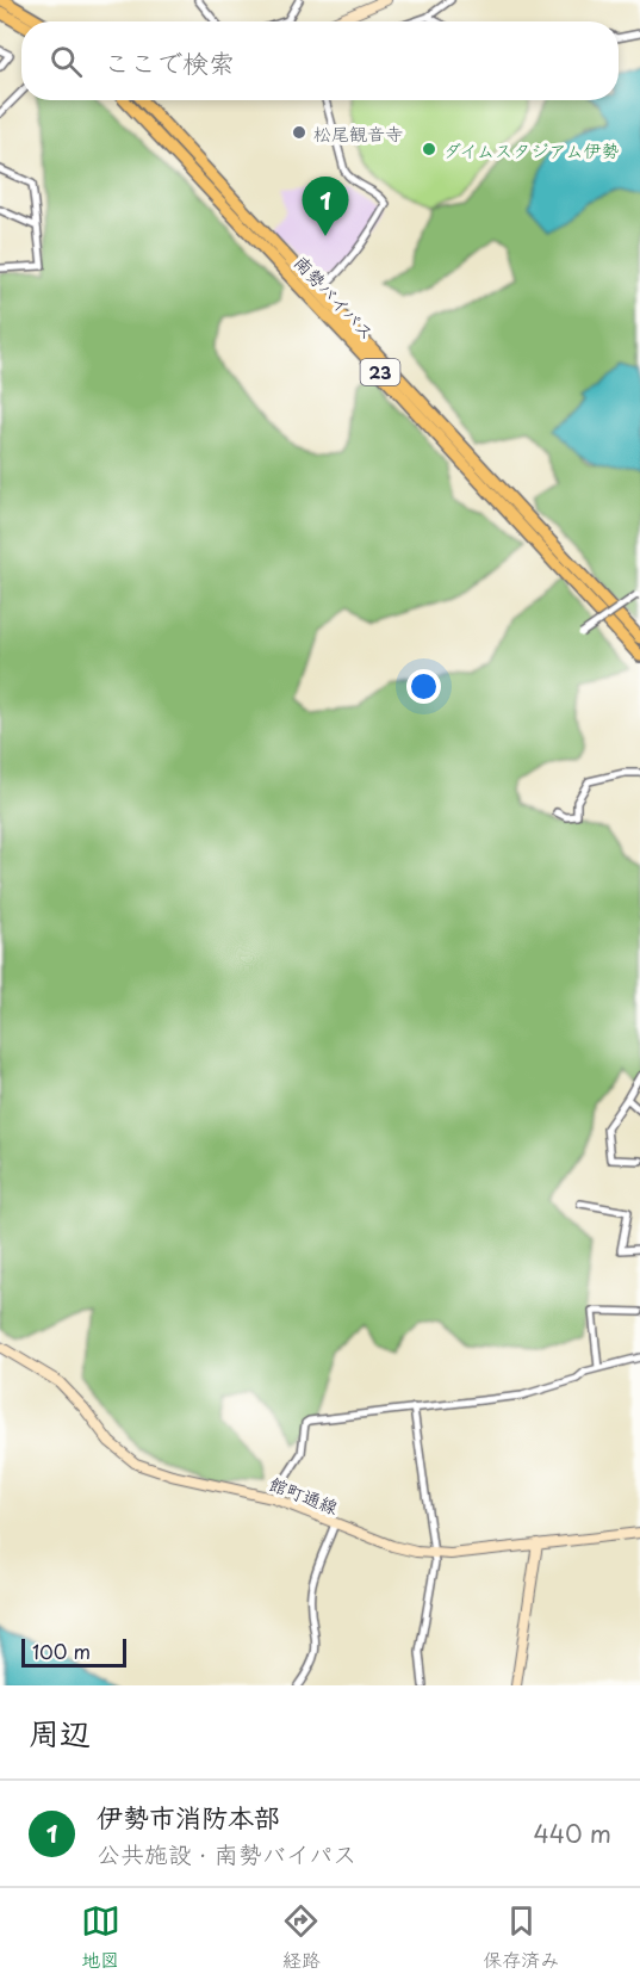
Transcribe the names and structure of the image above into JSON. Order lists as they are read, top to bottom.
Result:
{
  "streets": {
    "highway": ["南勢バイパス", "23"],
    "main road": ["館町通線"]
  },
  "places": ["松尾観音寺", "ダイムスタジアム伊勢"],
  "scale_bar": "100 m",
  "page": {
    "search": "ここで検索",
    "pins": "1",
    "scale": "100 m",
    "heading": "周辺",
    "list": [
      {
        "mark": "1",
        "name": "伊勢市消防本部",
        "note": "公共施設 · 南勢バイパス",
        "value": "440 m"
      }
    ],
    "nav": ["地図", "経路", "保存済み"]
  }
}
